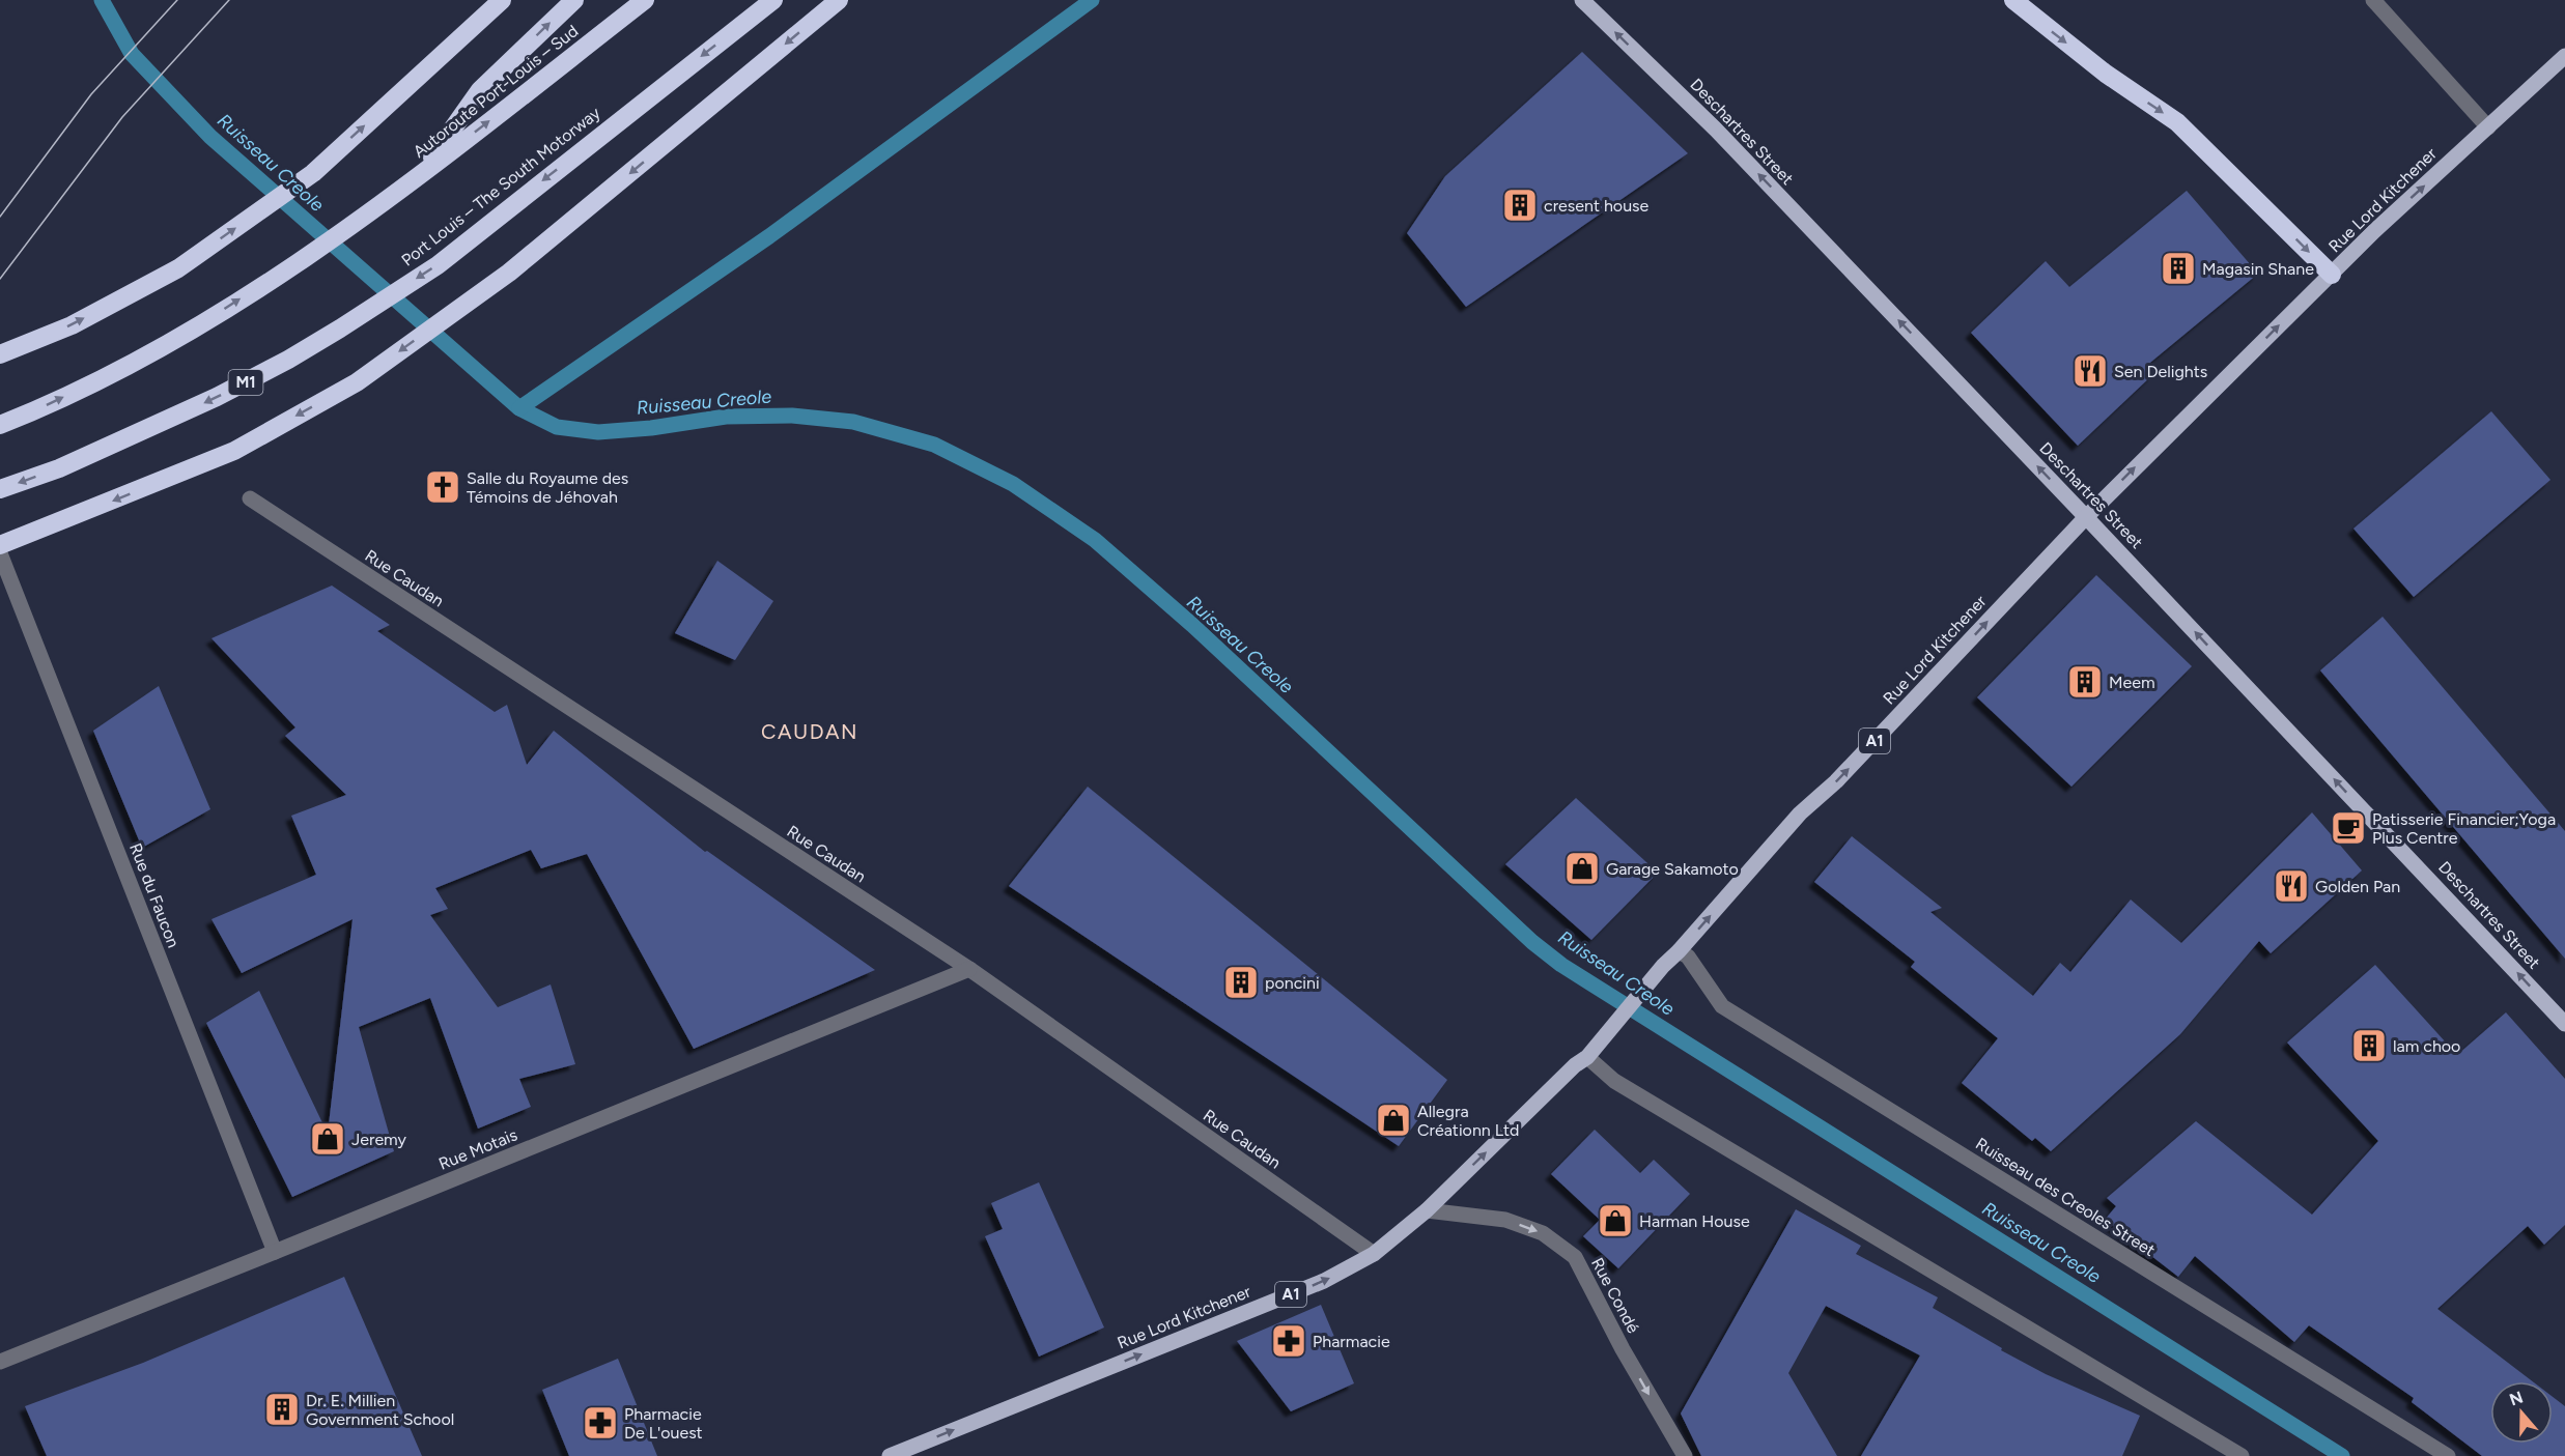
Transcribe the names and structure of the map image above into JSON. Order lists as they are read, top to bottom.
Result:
{
  "streets": {
    "highway": ["Autoroute Port-Louis – Sud", "Port Louis – The South Motorway", "M1"],
    "main road": ["Deschartres Street", "Rue Lord Kitchener", "A1"],
    "street": [
      "Rue Caudan",
      "Rue du Faucon",
      "Rue Motais",
      "Ruisseau des Creoles Street",
      "Rue Condé"
    ]
  },
  "crossings": [
    ["Deschartres Street", "Rue Lord Kitchener"],
    ["Rue Lord Kitchener", "Rue Caudan"],
    ["Rue Lord Kitchener", "Ruisseau des Creoles Street"],
    ["Rue Lord Kitchener", "Rue Condé"],
    ["Rue Caudan", "Rue Motais"],
    ["Rue du Faucon", "Rue Motais"]
  ],
  "one_way": ["Deschartres Street", "Rue Lord Kitchener", "Rue Condé"],
  "districts": ["CAUDAN"],
  "water": ["Ruisseau Creole"],
  "places": {
    "building": [
      "cresent house",
      "Magasin Shane",
      "Meem",
      "poncini",
      "lam choo",
      "Dr. E. Millien Government School"
    ],
    "restaurant": ["Sen Delights", "Golden Pan"],
    "church": ["Salle du Royaume des Témoins de Jéhovah"],
    "cafe": ["Patisserie Financier;Yoga Plus Centre"],
    "shop": [
      "Garage Sakamoto",
      "Allegra Créationn Ltd",
      "Jeremy",
      "Harman House"
    ],
    "pharmacy": ["Pharmacie", "Pharmacie De L'ouest"]
  },
  "north": "top"
}
